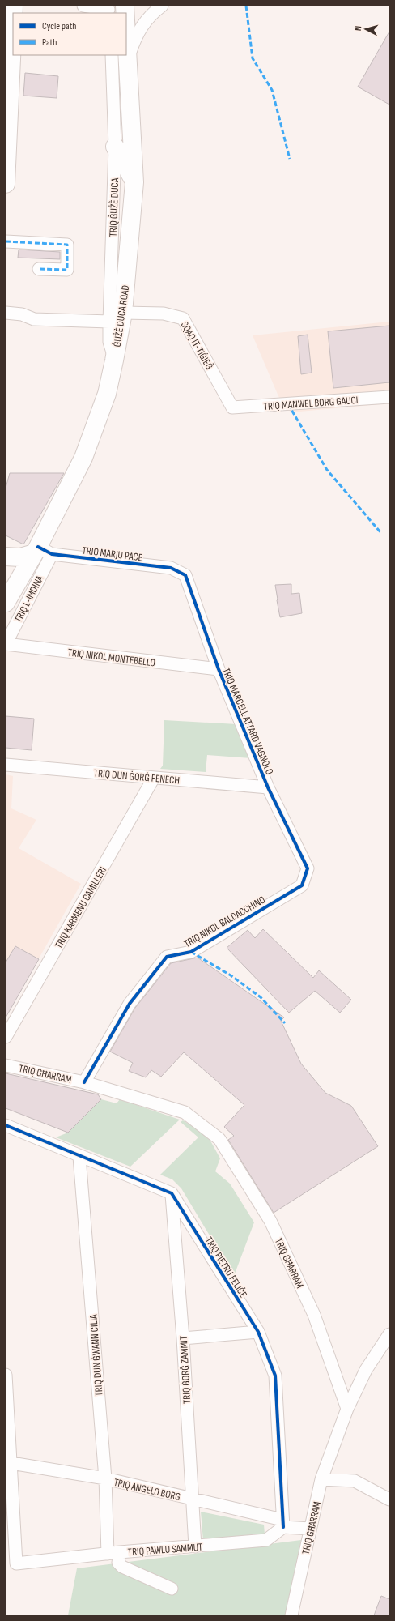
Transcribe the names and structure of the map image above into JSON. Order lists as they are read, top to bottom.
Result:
{
  "streets": {
    "highway": ["ĠUŻÈ DUCA ROAD"],
    "street": [
      "TRIQ ĠUŻÈ DUCA",
      "SQAQ IT-TIĠIEĠ",
      "TRIQ MANWEL BORG GAUCI",
      "TRIQ MARJU PACE",
      "TRIQ L-IMDINA",
      "TRIQ NIKOL MONTEBELLO",
      "TRIQ MARCELL ATTARD VAGNOLO",
      "TRIQ DUN ĠORĠ FENECH",
      "TRIQ KARMENU CAMILLERI",
      "TRIQ NIKOL BALDACCHINO",
      "TRIQ GĦARRAM",
      "TRIQ PIETRU FELIĊE",
      "TRIQ DUN ĠWANN CILIA",
      "TRIQ ĠORĠ ZAMMIT",
      "TRIQ ANGELO BORG",
      "TRIQ PAWLU SAMMUT"
    ]
  },
  "crossings": [
    ["TRIQ ĠUŻÈ DUCA", "ĠUŻÈ DUCA ROAD"],
    ["TRIQ ĠUŻÈ DUCA", "SQAQ IT-TIĠIEĠ"],
    ["ĠUŻÈ DUCA ROAD", "SQAQ IT-TIĠIEĠ"],
    ["ĠUŻÈ DUCA ROAD", "TRIQ MARJU PACE"],
    ["ĠUŻÈ DUCA ROAD", "TRIQ L-IMDINA"],
    ["SQAQ IT-TIĠIEĠ", "TRIQ MANWEL BORG GAUCI"],
    ["TRIQ MARJU PACE", "TRIQ L-IMDINA"],
    ["TRIQ MARJU PACE", "TRIQ MARCELL ATTARD VAGNOLO"],
    ["TRIQ L-IMDINA", "TRIQ NIKOL MONTEBELLO"],
    ["TRIQ NIKOL MONTEBELLO", "TRIQ MARCELL ATTARD VAGNOLO"],
    ["TRIQ MARCELL ATTARD VAGNOLO", "TRIQ DUN ĠORĠ FENECH"],
    ["TRIQ MARCELL ATTARD VAGNOLO", "TRIQ NIKOL BALDACCHINO"],
    ["TRIQ DUN ĠORĠ FENECH", "TRIQ KARMENU CAMILLERI"],
    ["TRIQ NIKOL BALDACCHINO", "TRIQ GĦARRAM"],
    ["TRIQ PIETRU FELIĊE", "TRIQ ĠORĠ ZAMMIT"],
    ["TRIQ PIETRU FELIĊE", "TRIQ ANGELO BORG"],
    ["TRIQ PIETRU FELIĊE", "TRIQ PAWLU SAMMUT"],
    ["TRIQ DUN ĠWANN CILIA", "TRIQ ANGELO BORG"],
    ["TRIQ DUN ĠWANN CILIA", "TRIQ PAWLU SAMMUT"],
    ["TRIQ ĠORĠ ZAMMIT", "TRIQ ANGELO BORG"],
    ["TRIQ ĠORĠ ZAMMIT", "TRIQ PAWLU SAMMUT"],
    ["TRIQ ANGELO BORG", "TRIQ PAWLU SAMMUT"]
  ],
  "legend": ["Cycle path", "Path"],
  "north": "left"
}
